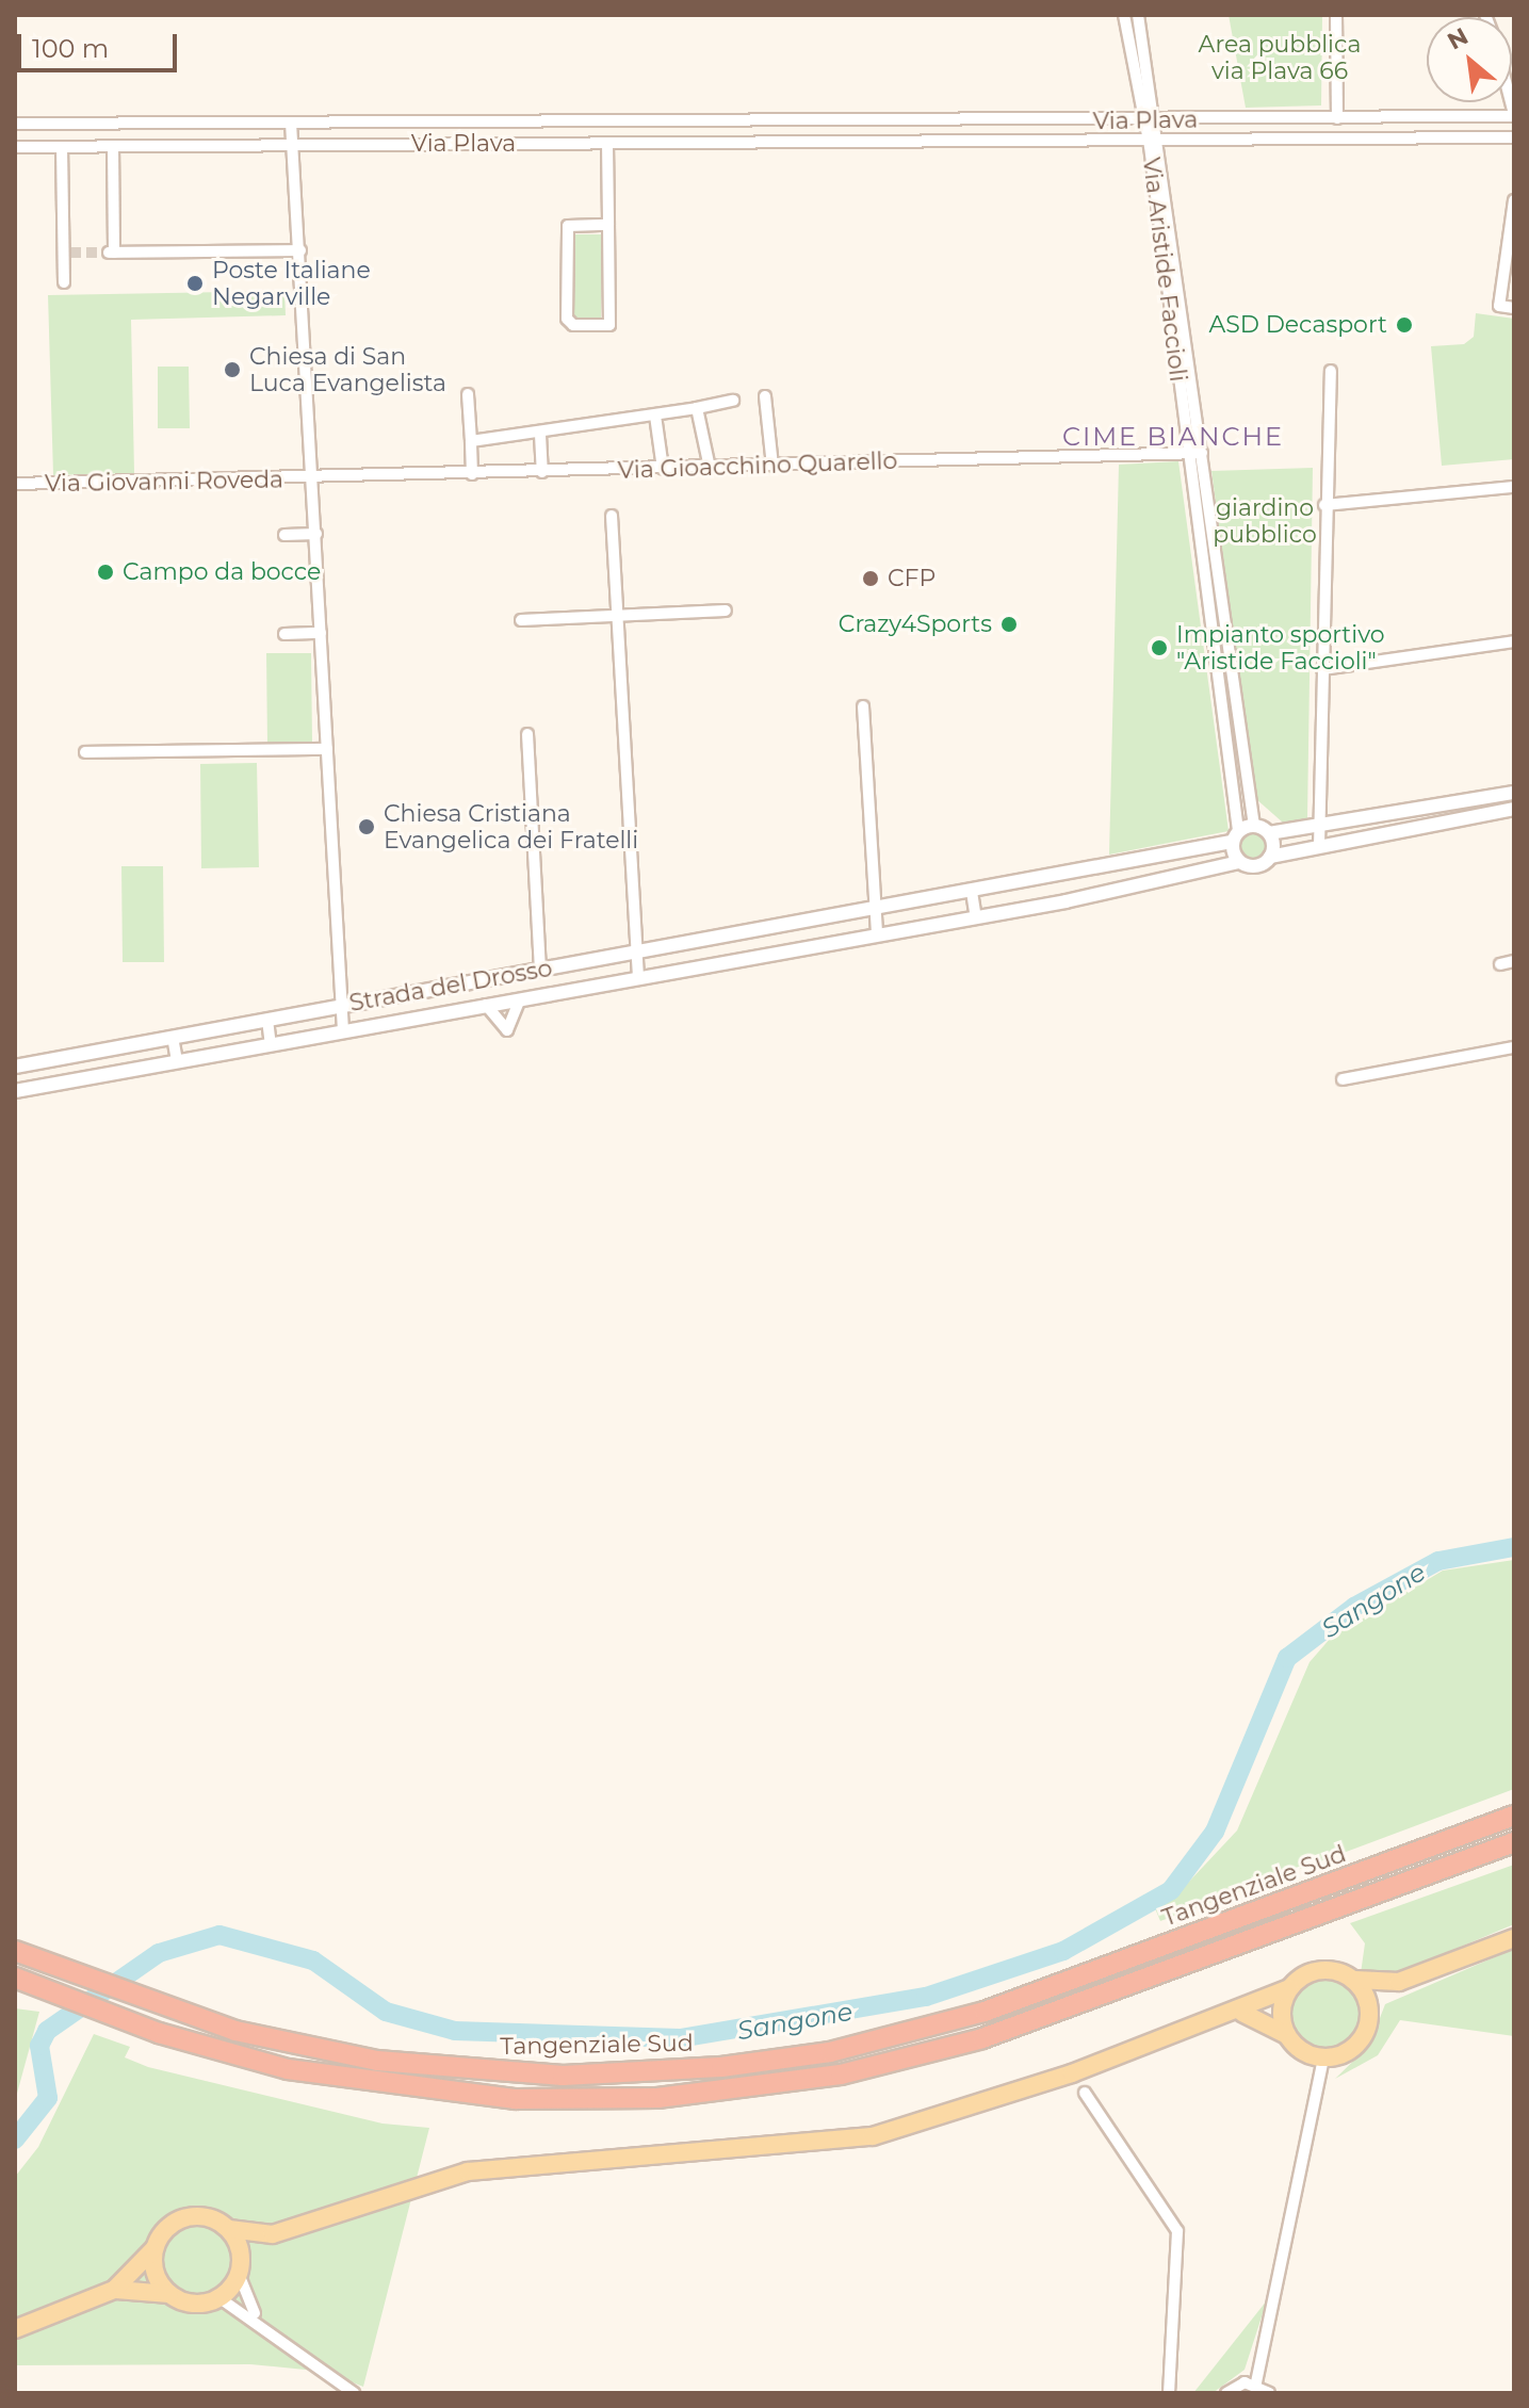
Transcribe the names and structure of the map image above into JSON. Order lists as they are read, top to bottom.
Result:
{
  "streets": {
    "highway": ["Tangenziale Sud"],
    "street": [
      "Via Plava",
      "Via Aristide Faccioli",
      "Via Gioacchino Quarello",
      "Via Giovanni Roveda",
      "Strada del Drosso"
    ]
  },
  "crossings": [
    ["Via Plava", "Via Aristide Faccioli"],
    ["Via Aristide Faccioli", "Via Gioacchino Quarello"],
    ["Via Aristide Faccioli", "Strada del Drosso"],
    ["Via Gioacchino Quarello", "Via Giovanni Roveda"]
  ],
  "districts": ["CIME BIANCHE"],
  "water": ["Sangone"],
  "parks": ["Area pubblica via Plava 66", "giardino pubblico"],
  "places": [
    "Poste Italiane Negarville",
    "ASD Decasport",
    "Chiesa di San Luca Evangelista",
    "Campo da bocce",
    "CFP",
    "Crazy4Sports",
    "Impianto sportivo \"Aristide Faccioli\"",
    "Chiesa Cristiana Evangelica dei Fratelli"
  ],
  "scale_bar": "100 m",
  "north": "top left"
}
